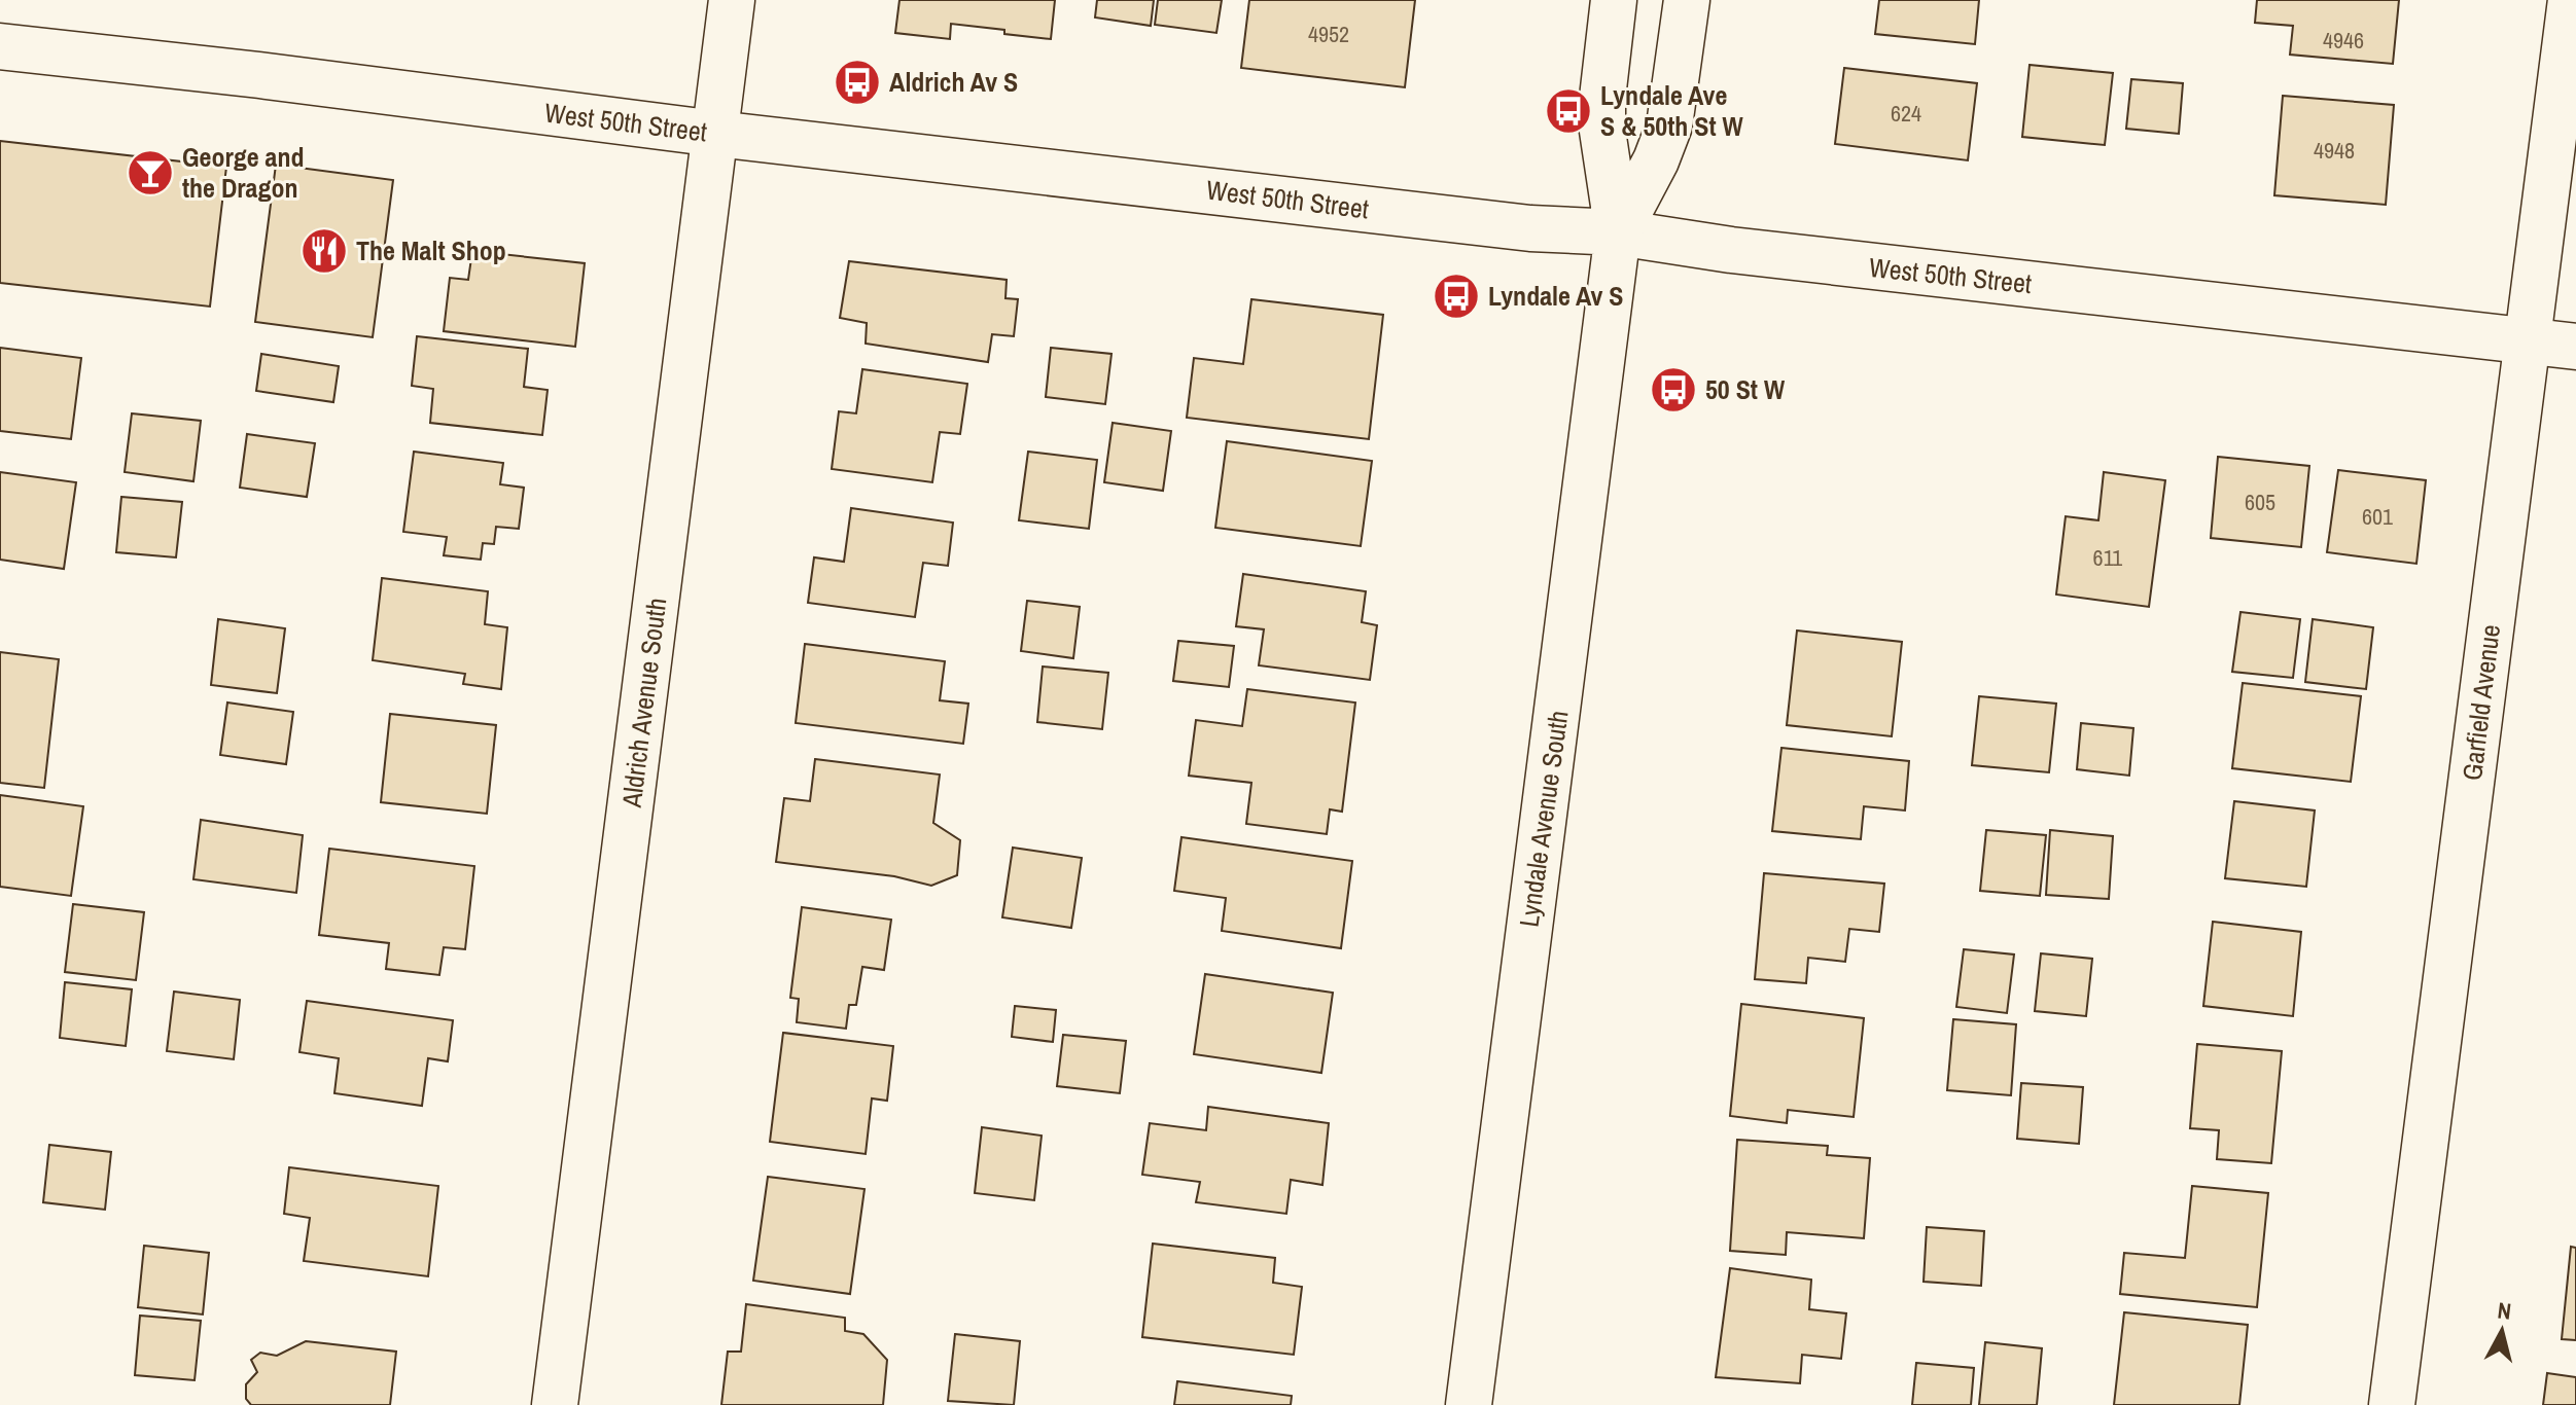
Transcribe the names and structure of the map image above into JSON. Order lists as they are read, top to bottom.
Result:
{
  "streets": {
    "street": [
      "West 50th Street",
      "Aldrich Avenue South",
      "Garfield Avenue",
      "Lyndale Avenue South"
    ]
  },
  "crossings": [
    ["West 50th Street", "Aldrich Avenue South"],
    ["West 50th Street", "Garfield Avenue"],
    ["West 50th Street", "Lyndale Avenue South"]
  ],
  "places": {
    "bus stop": [
      "Aldrich Av S",
      "Lyndale Ave S & 50th St W",
      "Lyndale Av S",
      "50 St W"
    ],
    "bar": ["George and the Dragon"],
    "restaurant": ["The Malt Shop"]
  },
  "house_numbers": [
    "4952",
    "4946",
    "624",
    "4948",
    "605",
    "601",
    "611"
  ],
  "north": "top"
}
